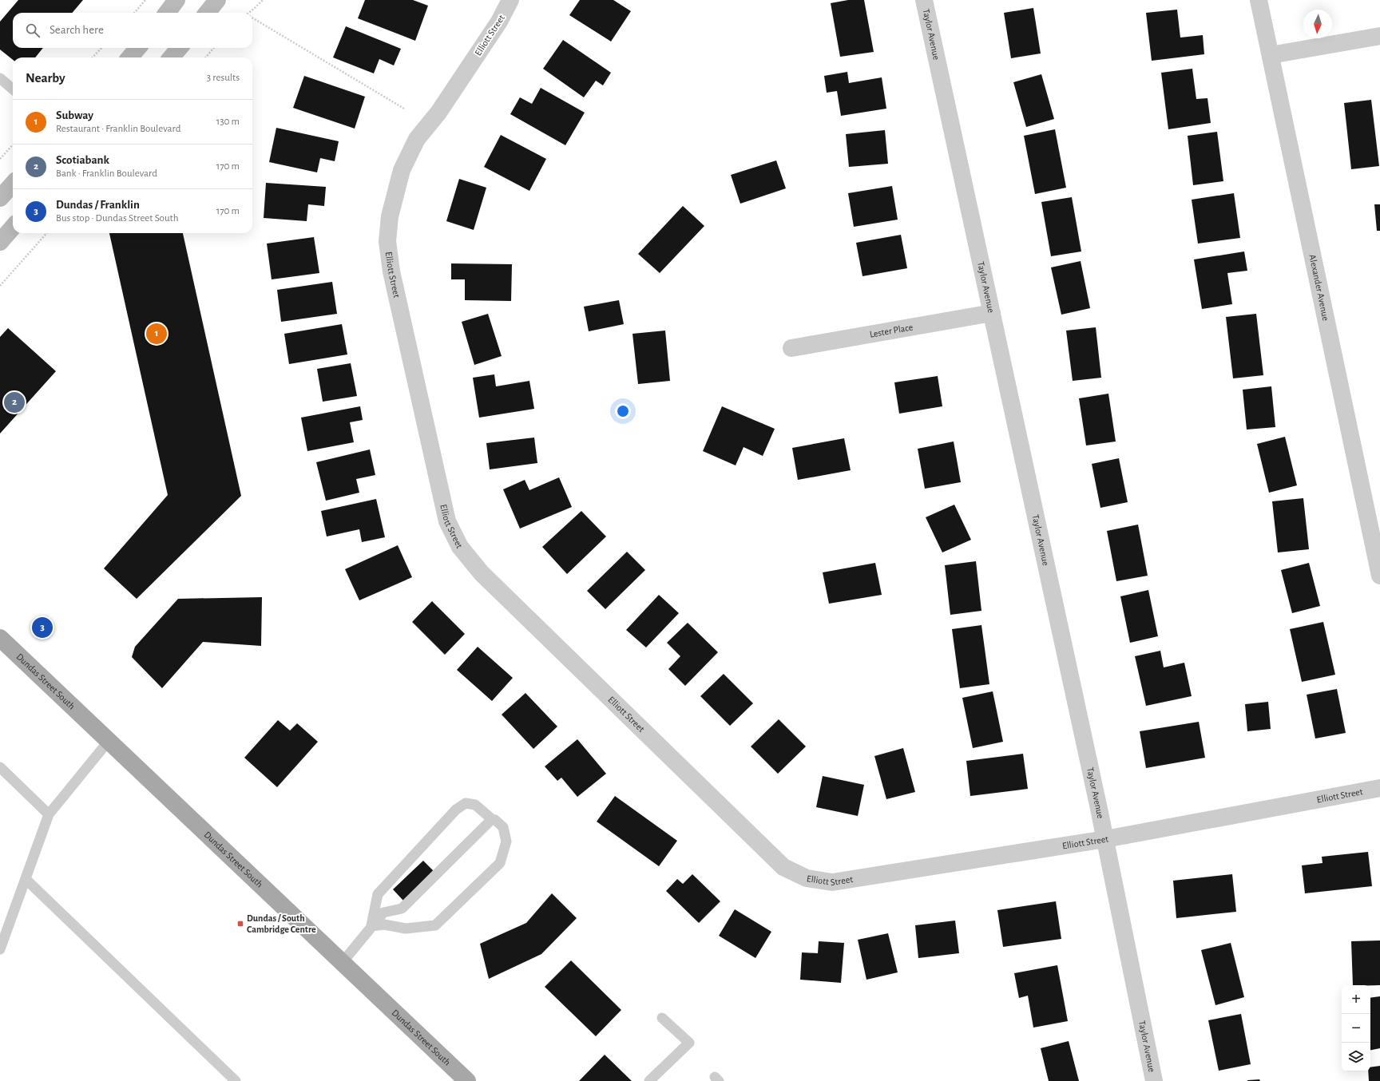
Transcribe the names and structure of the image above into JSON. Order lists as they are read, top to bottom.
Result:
{
  "streets": {
    "main road": ["Dundas Street South"],
    "street": [
      "Taylor Avenue",
      "Elliott Street",
      "Alexander Avenue",
      "Lester Place"
    ]
  },
  "crossings": [
    ["Taylor Avenue", "Elliott Street"],
    ["Taylor Avenue", "Lester Place"]
  ],
  "places": {
    "transit": ["Dundas / South Cambridge Centre"]
  },
  "north": "bottom",
  "page": {
    "search": "Search here",
    "heading": ["Nearby", "3 results"],
    "list": [
      {
        "mark": "1",
        "name": "Subway",
        "note": "Restaurant · Franklin Boulevard",
        "value": "130 m"
      },
      {
        "mark": "2",
        "name": "Scotiabank",
        "note": "Bank · Franklin Boulevard",
        "value": "170 m"
      },
      {
        "mark": "3",
        "name": "Dundas / Franklin",
        "note": "Bus stop · Dundas Street South",
        "value": "170 m"
      }
    ],
    "pins": ["1", "2", "3"],
    "map_buttons": ["+", "−"]
  }
}
